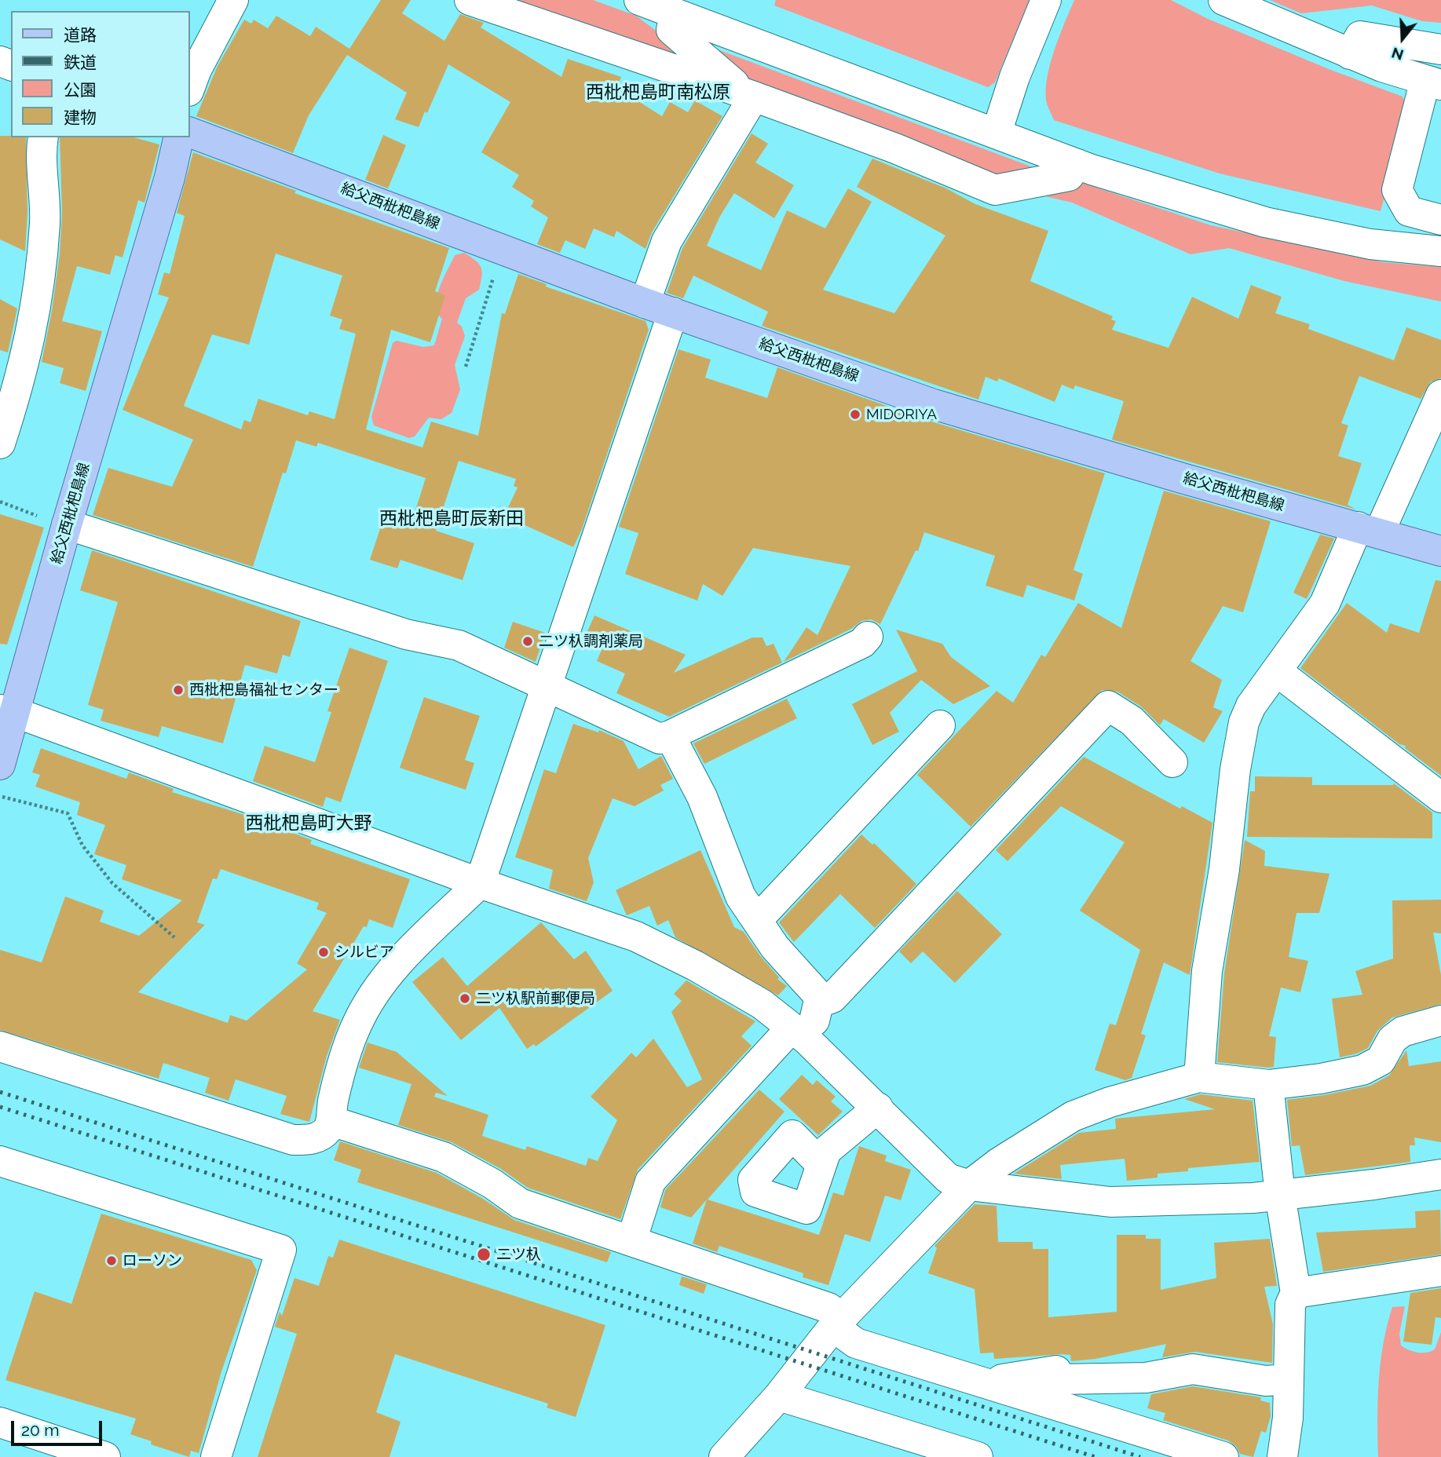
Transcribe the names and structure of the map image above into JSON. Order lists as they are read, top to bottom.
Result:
{
  "streets": {
    "main road": ["給父西枇杷島線"]
  },
  "districts": ["西枇杷島町南松原", "西枇杷島町辰新田", "西枇杷島町大野"],
  "places": [
    "MIDORIYA",
    "二ツ杁調剤薬局",
    "西枇杷島福祉センター",
    "シルビア",
    "二ツ杁駅前郵便局",
    "二ツ杁",
    "ローソン"
  ],
  "legend": [
    "道路",
    "鉄道",
    "公園",
    "建物"
  ],
  "scale_bar": "20 m",
  "north": "bottom"
}
